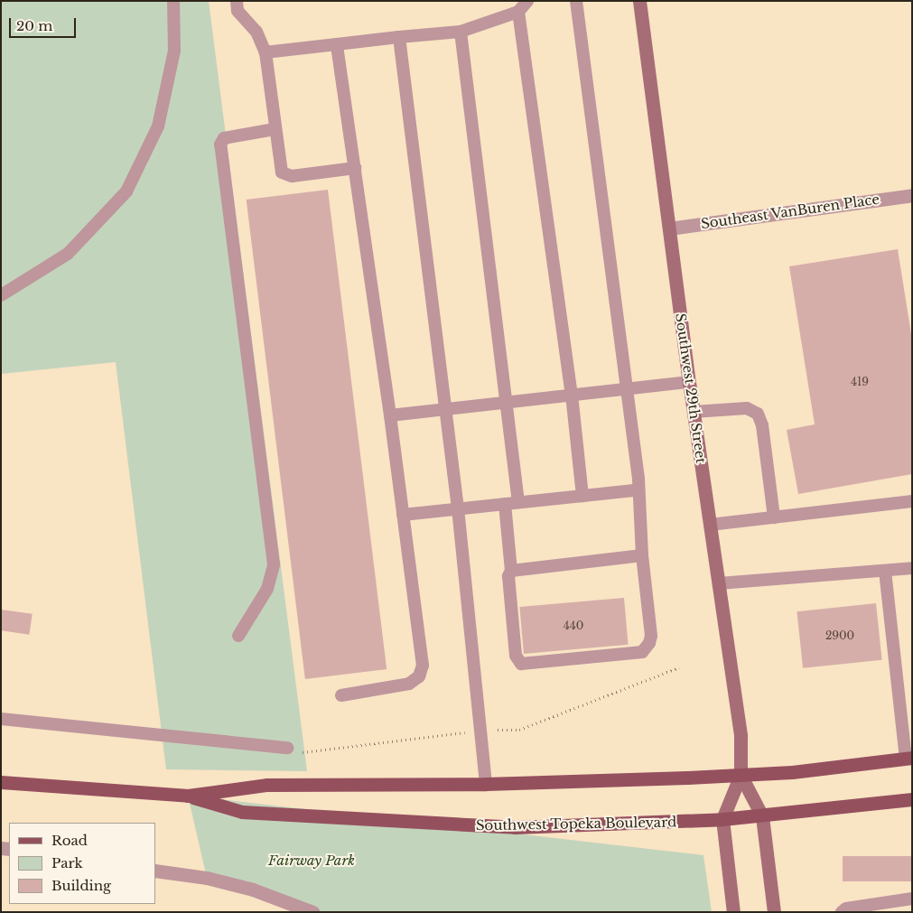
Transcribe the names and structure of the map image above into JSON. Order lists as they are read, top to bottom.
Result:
{
  "streets": {
    "main road": ["Southwest 29th Street", "Southwest Topeka Boulevard"],
    "street": ["Southeast VanBuren Place"]
  },
  "crossings": [
    ["Southeast VanBuren Place", "Southwest 29th Street"],
    ["Southwest 29th Street", "Southwest Topeka Boulevard"]
  ],
  "parks": ["Fairway Park"],
  "house_numbers": ["419", "440", "2900"],
  "legend": ["Road", "Park", "Building"],
  "scale_bar": "20 m"
}
